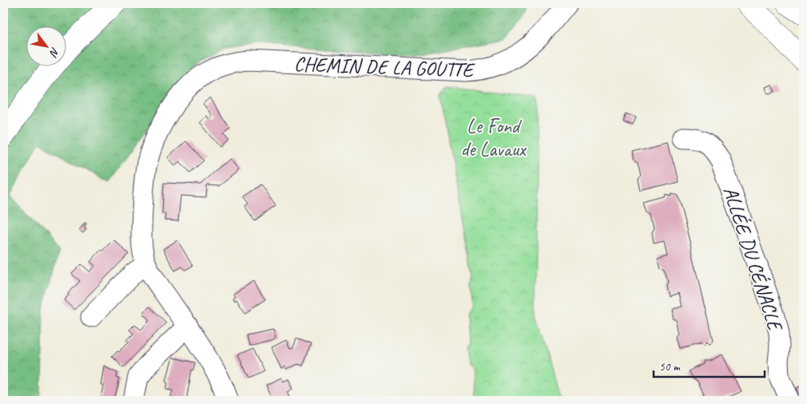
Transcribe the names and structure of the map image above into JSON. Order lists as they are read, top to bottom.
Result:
{
  "streets": {
    "street": ["CHEMIN DE LA GOUTTE", "ALLÉE DU CÉNACLE"]
  },
  "parks": ["Le Fond de Lavaux"],
  "scale_bar": "50 m",
  "north": "bottom right"
}
